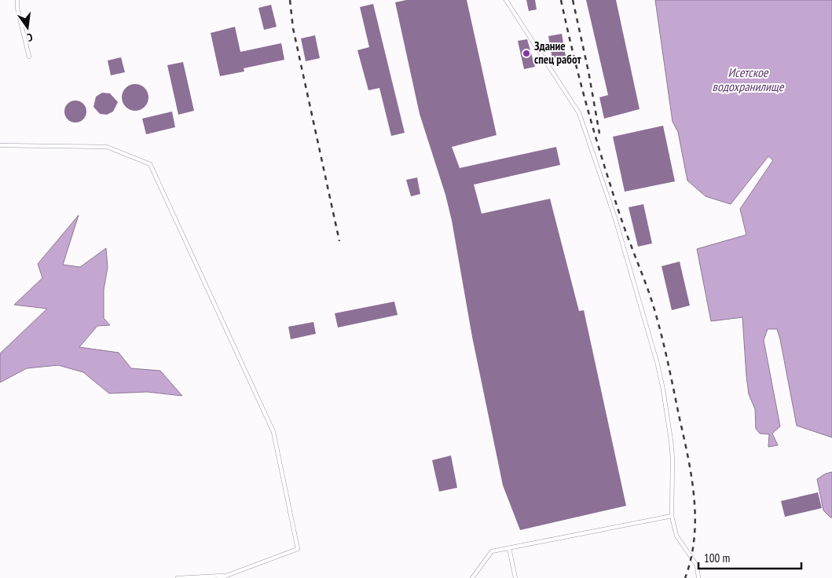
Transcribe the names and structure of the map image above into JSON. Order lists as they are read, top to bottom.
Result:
{
  "water": ["Исетское водохранилище"],
  "places": ["Здание спец работ"],
  "scale_bar": "100 m",
  "north": "bottom"
}
